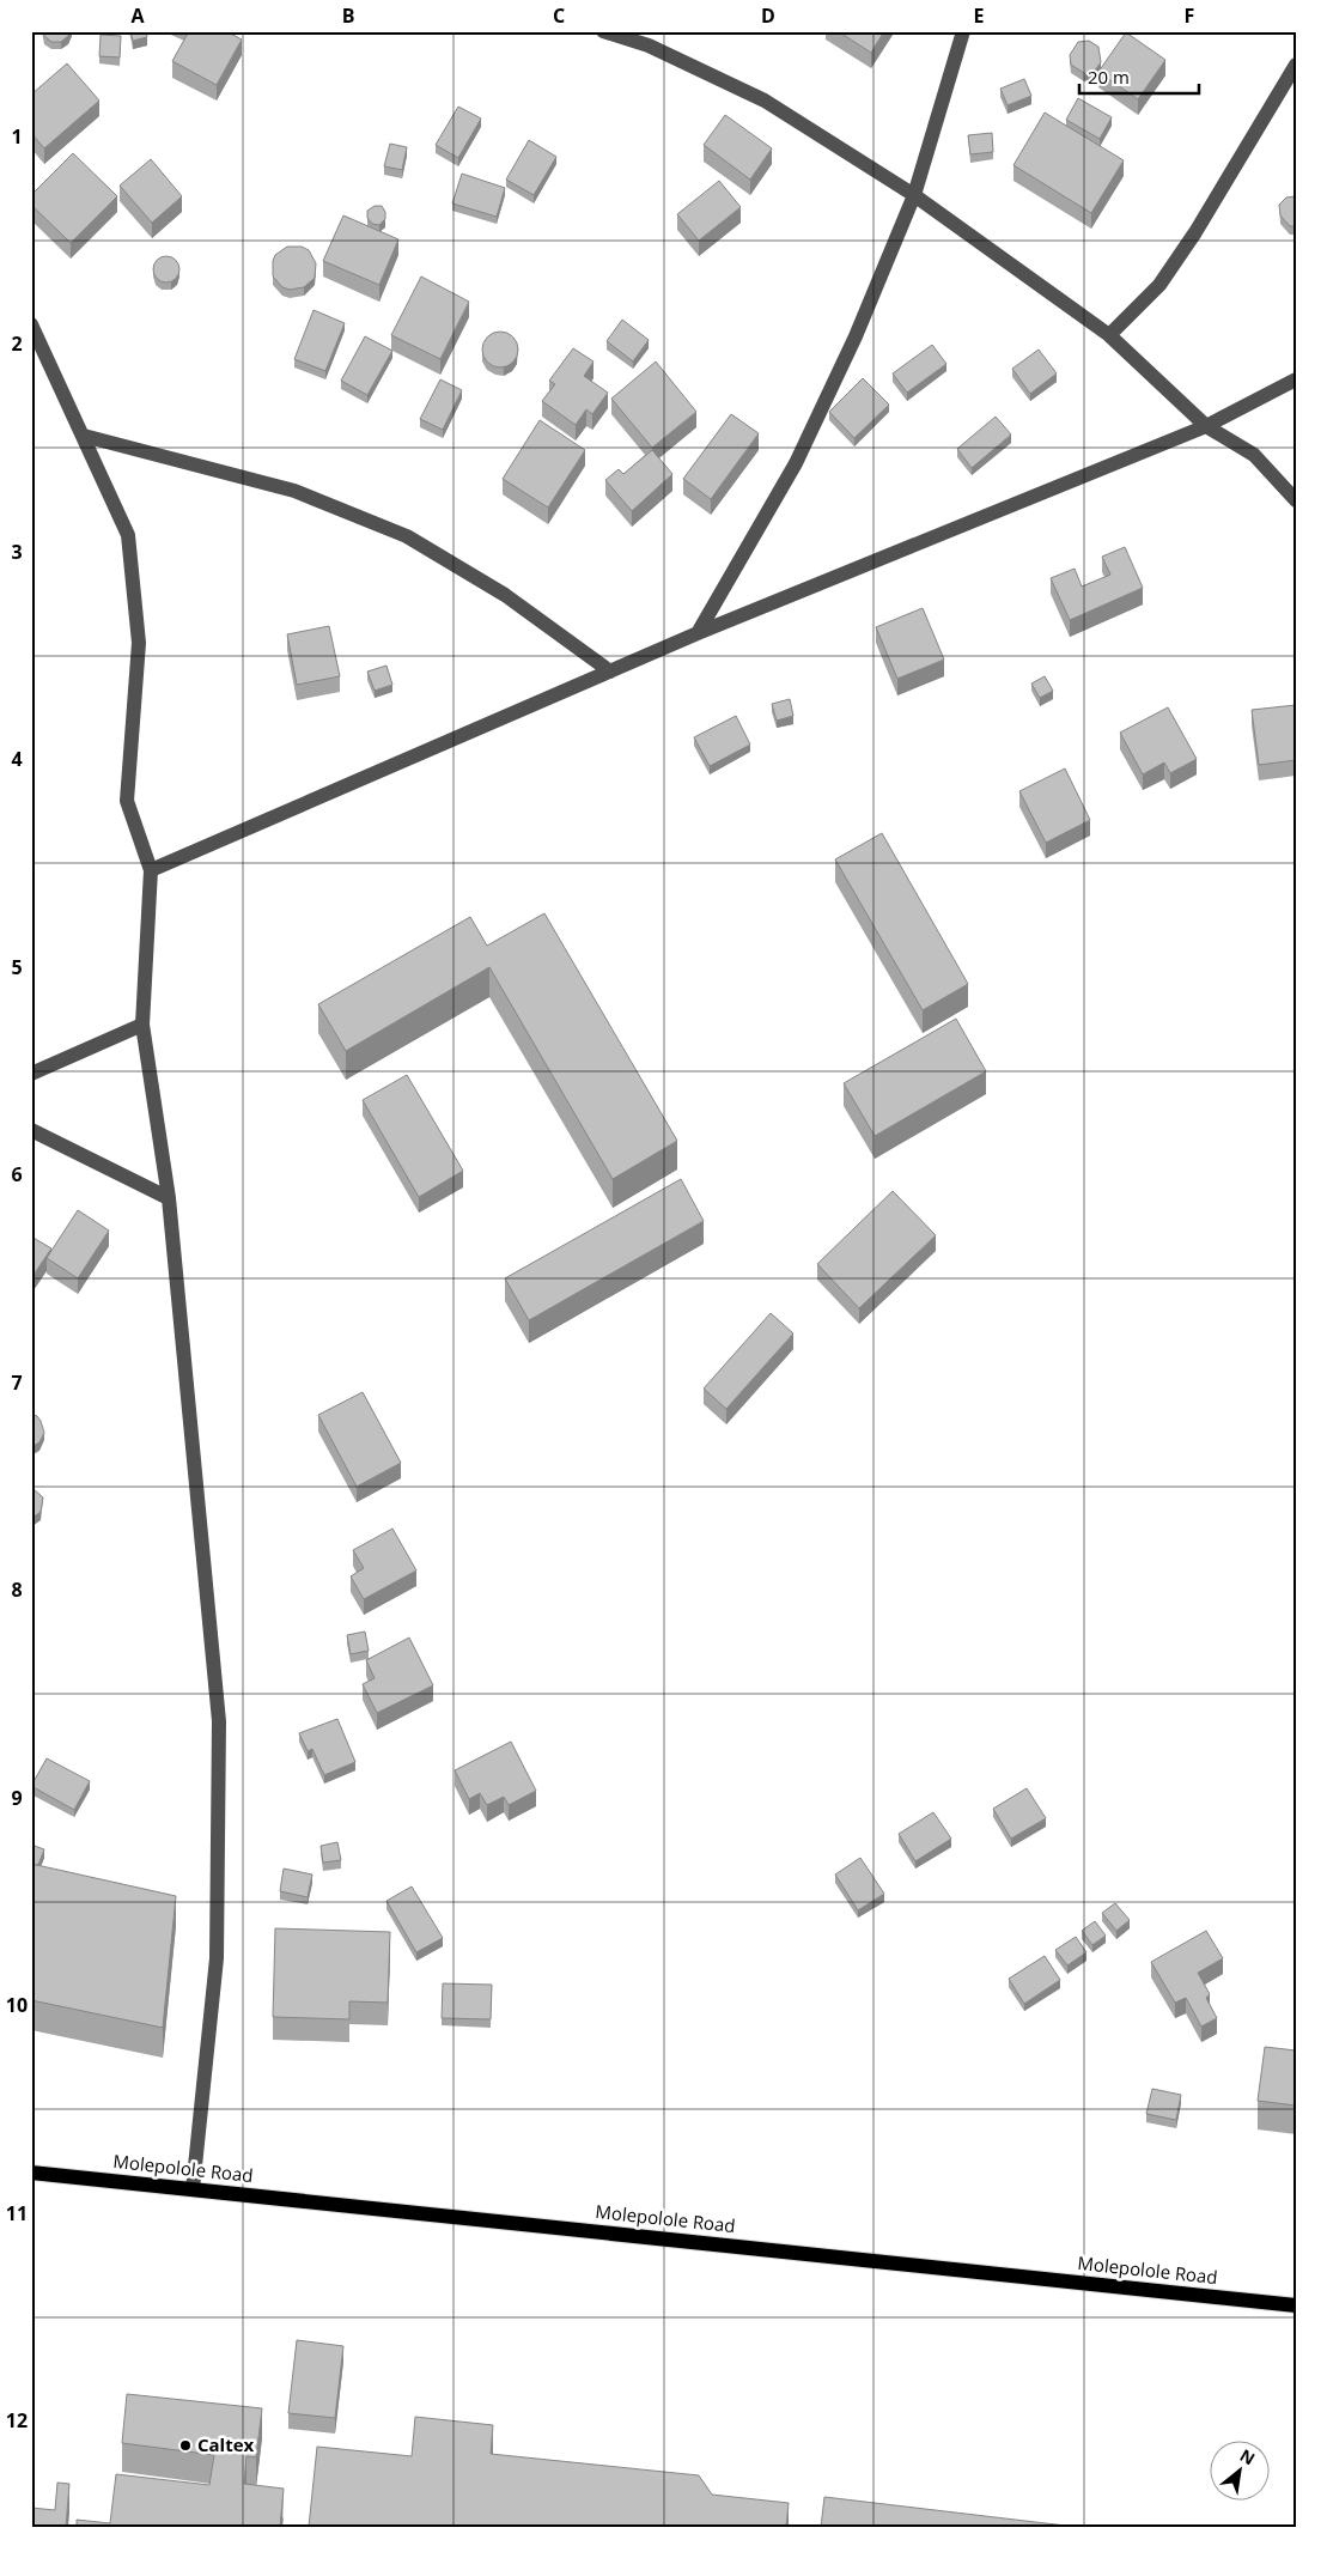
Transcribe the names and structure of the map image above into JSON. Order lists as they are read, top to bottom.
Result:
{
  "streets": {
    "main road": ["Molepolole Road"]
  },
  "places": ["Caltex"],
  "scale_bar": "20 m",
  "north": "top right",
  "grid": {
    "columns": [
      "A",
      "B",
      "C",
      "D",
      "E",
      "F"
    ],
    "rows": [
      "1",
      "2",
      "3",
      "4",
      "5",
      "6",
      "7",
      "8",
      "9",
      "10",
      "11",
      "12"
    ]
  }
}
